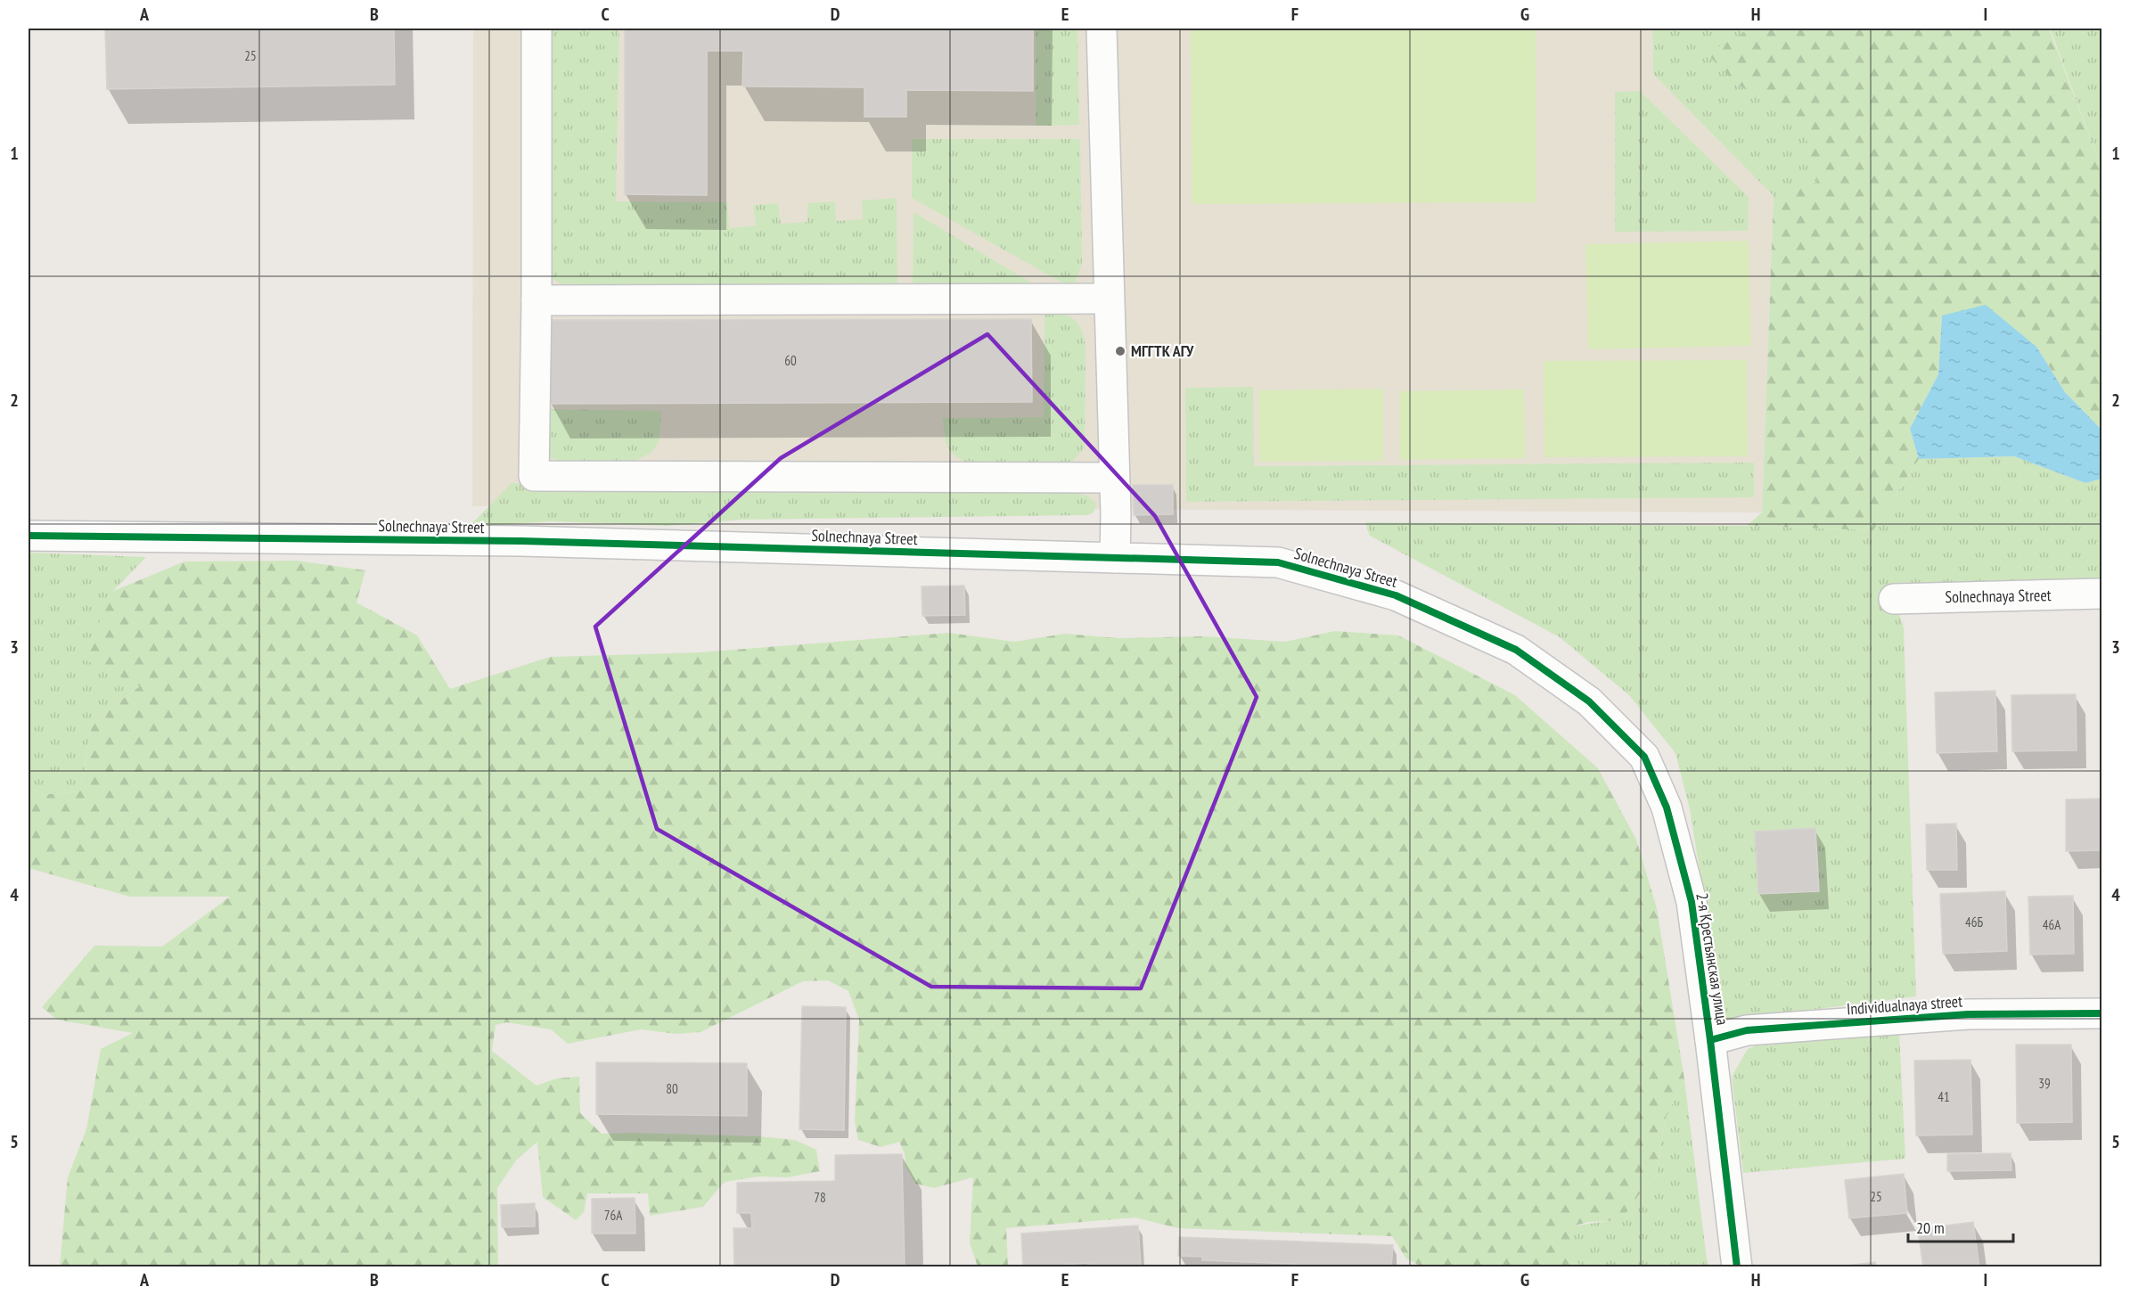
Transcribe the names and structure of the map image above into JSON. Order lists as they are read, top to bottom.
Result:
{
  "streets": {
    "street": ["Solnechnaya Street", "2-я Крестьянская улица", "Individualnaya street"]
  },
  "crossings": [
    ["Solnechnaya Street", "2-я Крестьянская улица"],
    ["2-я Крестьянская улица", "Individualnaya street"]
  ],
  "places": ["МГГТК АГУ"],
  "house_numbers": [
    "25",
    "60",
    "46Б",
    "46А",
    "39",
    "80",
    "41",
    "25",
    "78",
    "76А"
  ],
  "scale_bar": "20 m",
  "grid": {
    "columns": [
      "A",
      "B",
      "C",
      "D",
      "E",
      "F",
      "G",
      "H",
      "I"
    ],
    "rows": [
      "1",
      "2",
      "3",
      "4",
      "5"
    ]
  }
}
